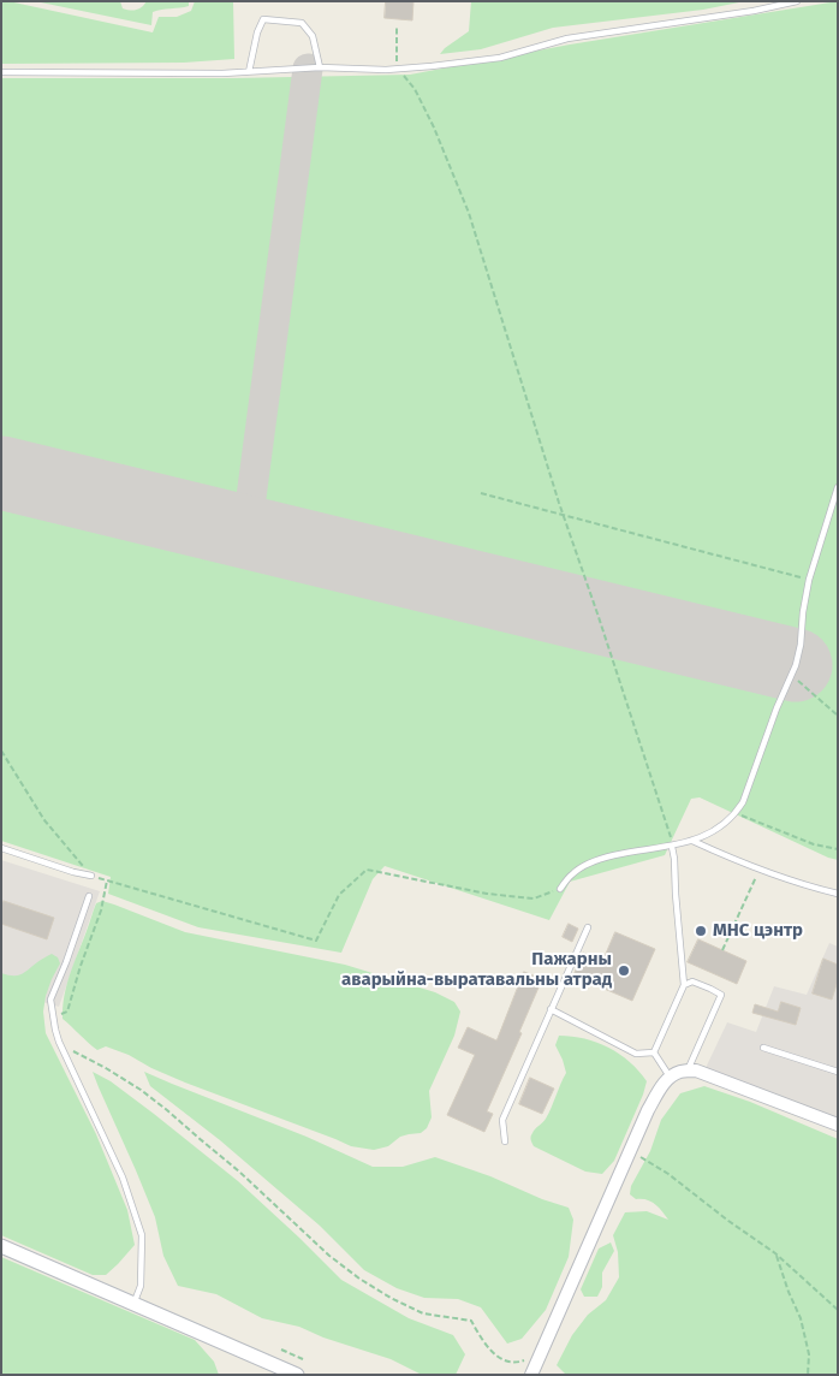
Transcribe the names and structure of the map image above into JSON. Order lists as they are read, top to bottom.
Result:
{
  "places": ["МНС цэнтр", "Пажарны аварыйна-выратавальны атрад"]
}
